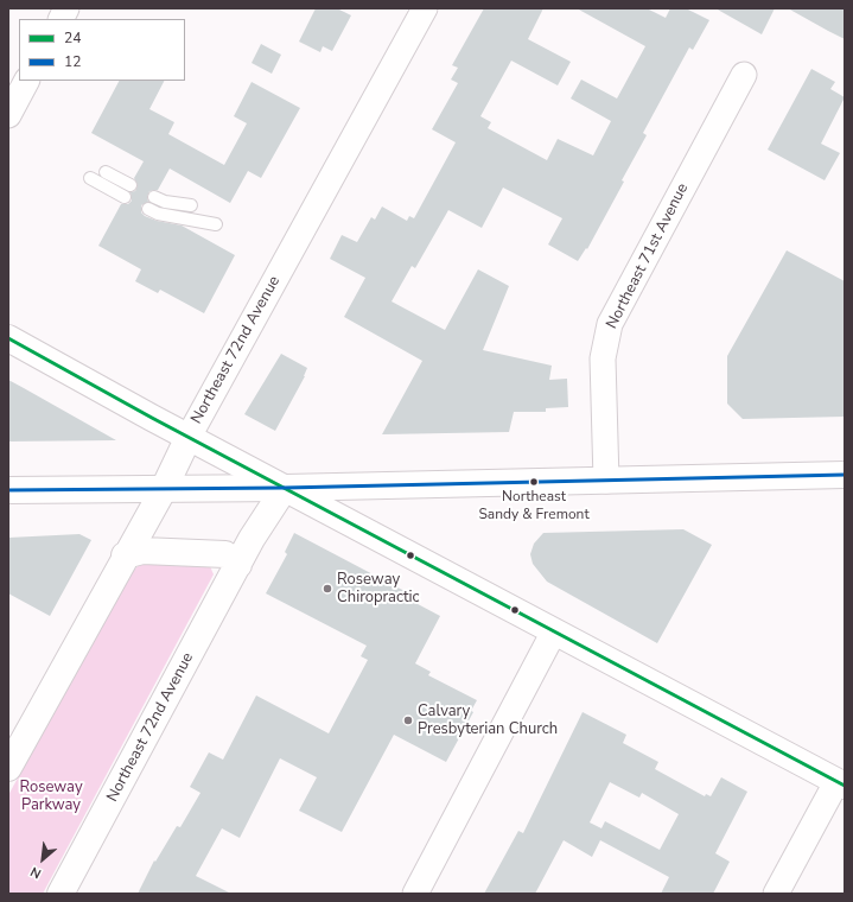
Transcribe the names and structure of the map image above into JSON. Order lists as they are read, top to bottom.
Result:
{
  "streets": {
    "main road": ["Northeast 72nd Avenue"],
    "street": ["Northeast 71st Avenue"]
  },
  "parks": ["Roseway Parkway"],
  "places": ["Northeast Sandy & Fremont", "Roseway Chiropractic", "Calvary Presbyterian Church"],
  "lines": ["transit line 24", "transit line 12"],
  "legend": ["24", "12"],
  "north": "bottom left"
}
